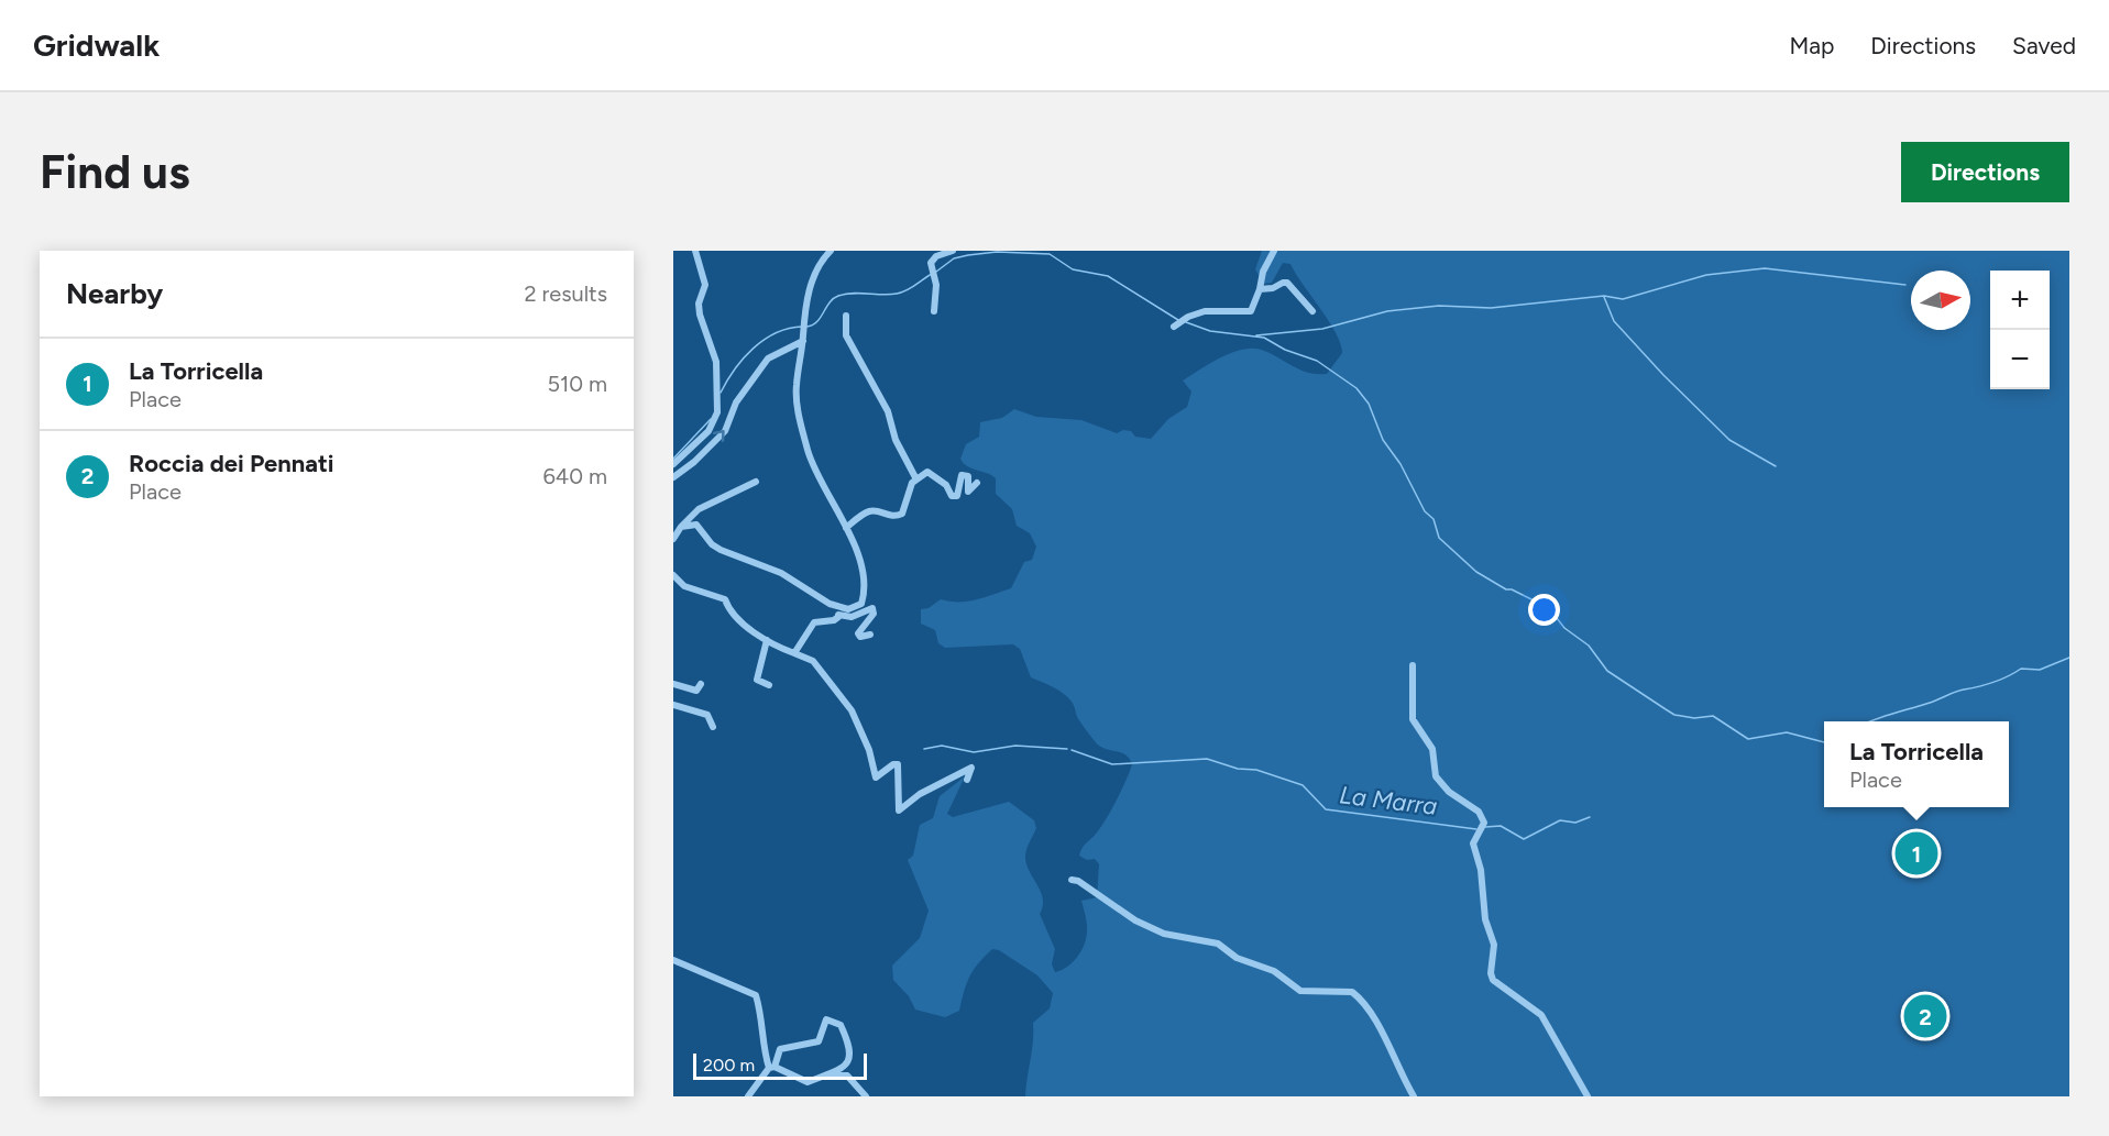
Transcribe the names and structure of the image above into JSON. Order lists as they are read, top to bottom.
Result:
{
  "water": ["La Marra"],
  "scale_bar": "200 m",
  "north": "right",
  "page": {
    "header": "Gridwalk",
    "nav": ["Map", "Directions", "Saved"],
    "buttons": "Directions",
    "title": "Find us",
    "heading": ["Nearby", "2 results"],
    "map_buttons": ["+", "−"],
    "list": [
      {
        "mark": "1",
        "name": "La Torricella",
        "note": "Place",
        "value": "510 m"
      },
      {
        "mark": "2",
        "name": "Roccia dei Pennati",
        "note": "Place",
        "value": "640 m"
      }
    ],
    "popup": ["La Torricella", "Place"],
    "pins": ["1", "2"],
    "scale": "200 m"
  }
}
